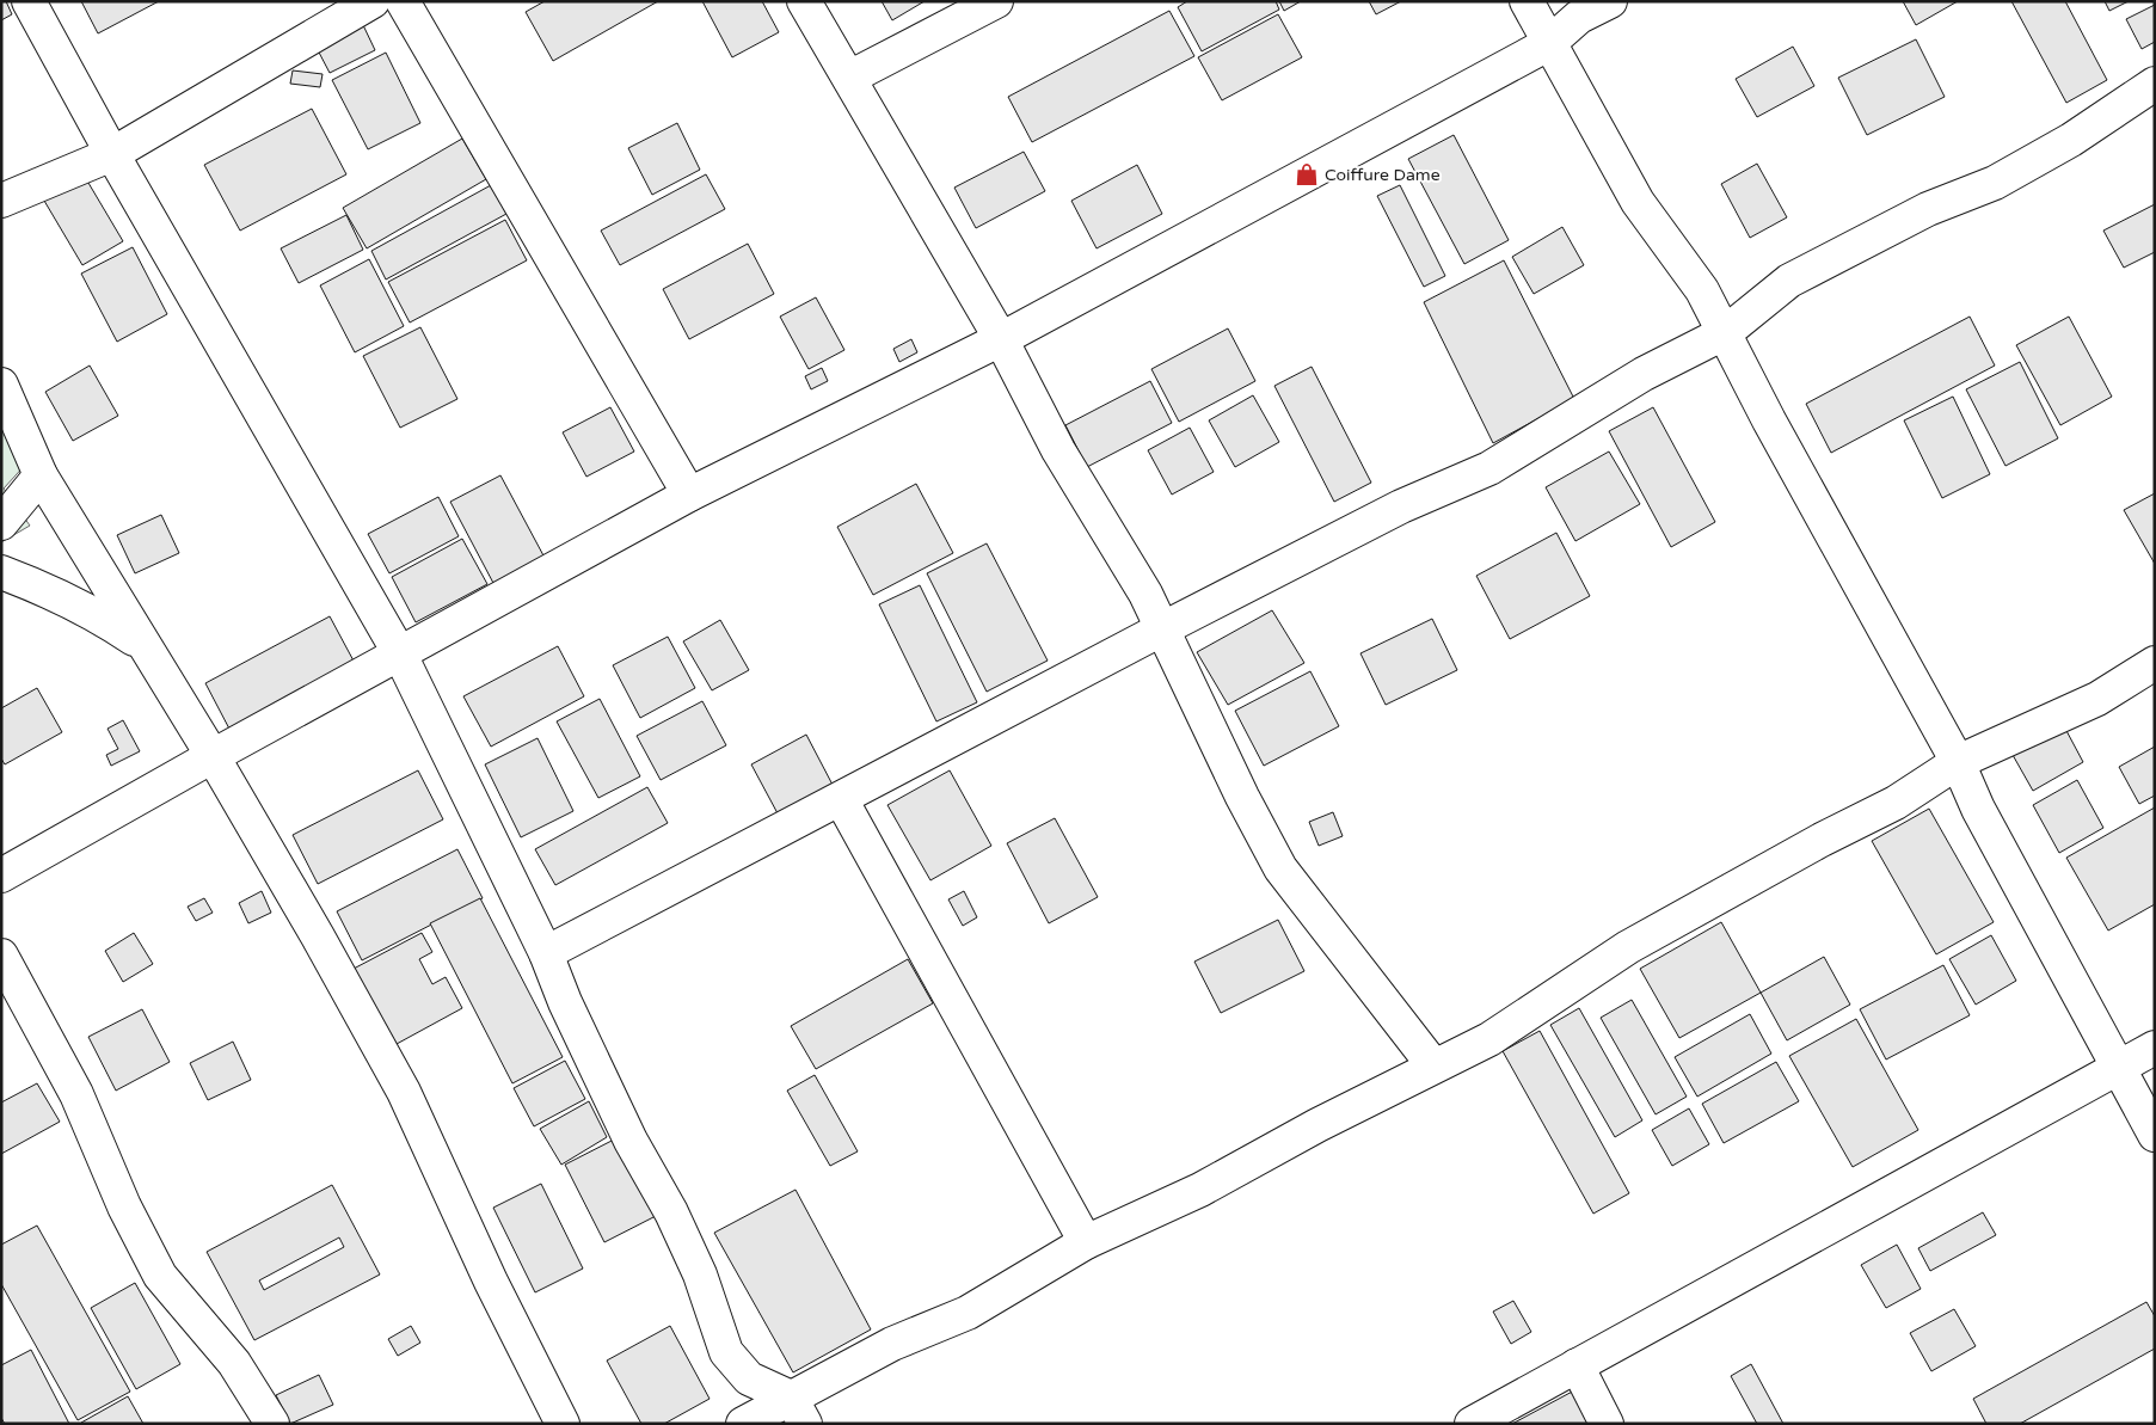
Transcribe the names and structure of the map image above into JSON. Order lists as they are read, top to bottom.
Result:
{
  "places": {
    "shop": ["Coiffure Dame"]
  }
}
